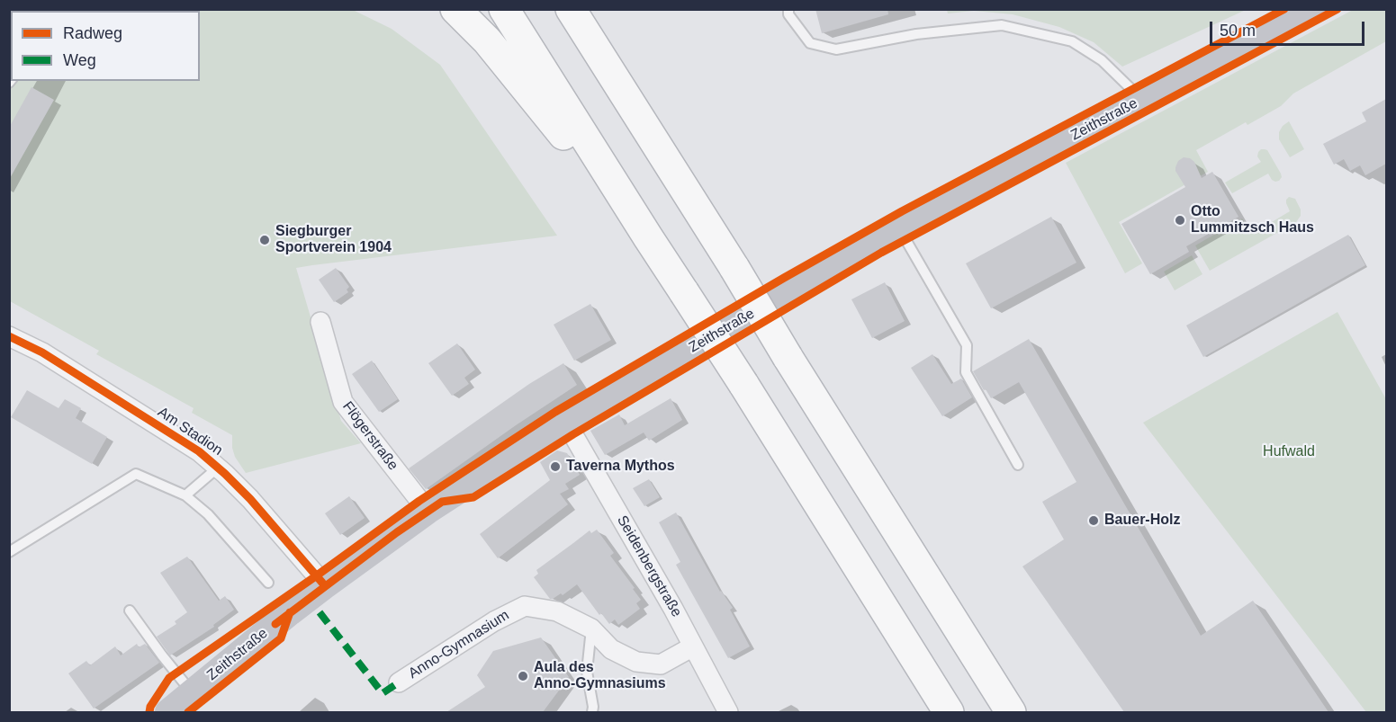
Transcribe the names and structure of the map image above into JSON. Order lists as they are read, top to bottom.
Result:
{
  "streets": {
    "street": [
      "Zeithstraße",
      "Am Stadion",
      "Flögerstraße",
      "Seidenbergstraße",
      "Anno-Gymnasium"
    ]
  },
  "crossings": [
    ["Zeithstraße", "Am Stadion"],
    ["Zeithstraße", "Flögerstraße"],
    ["Zeithstraße", "Seidenbergstraße"],
    ["Seidenbergstraße", "Anno-Gymnasium"]
  ],
  "parks": ["Hufwald"],
  "places": [
    "Otto Lummitzsch Haus",
    "Siegburger Sportverein 1904",
    "Taverna Mythos",
    "Bauer-Holz",
    "Aula des Anno-Gymnasiums"
  ],
  "legend": ["Radweg", "Weg"],
  "scale_bar": "50 m"
}
